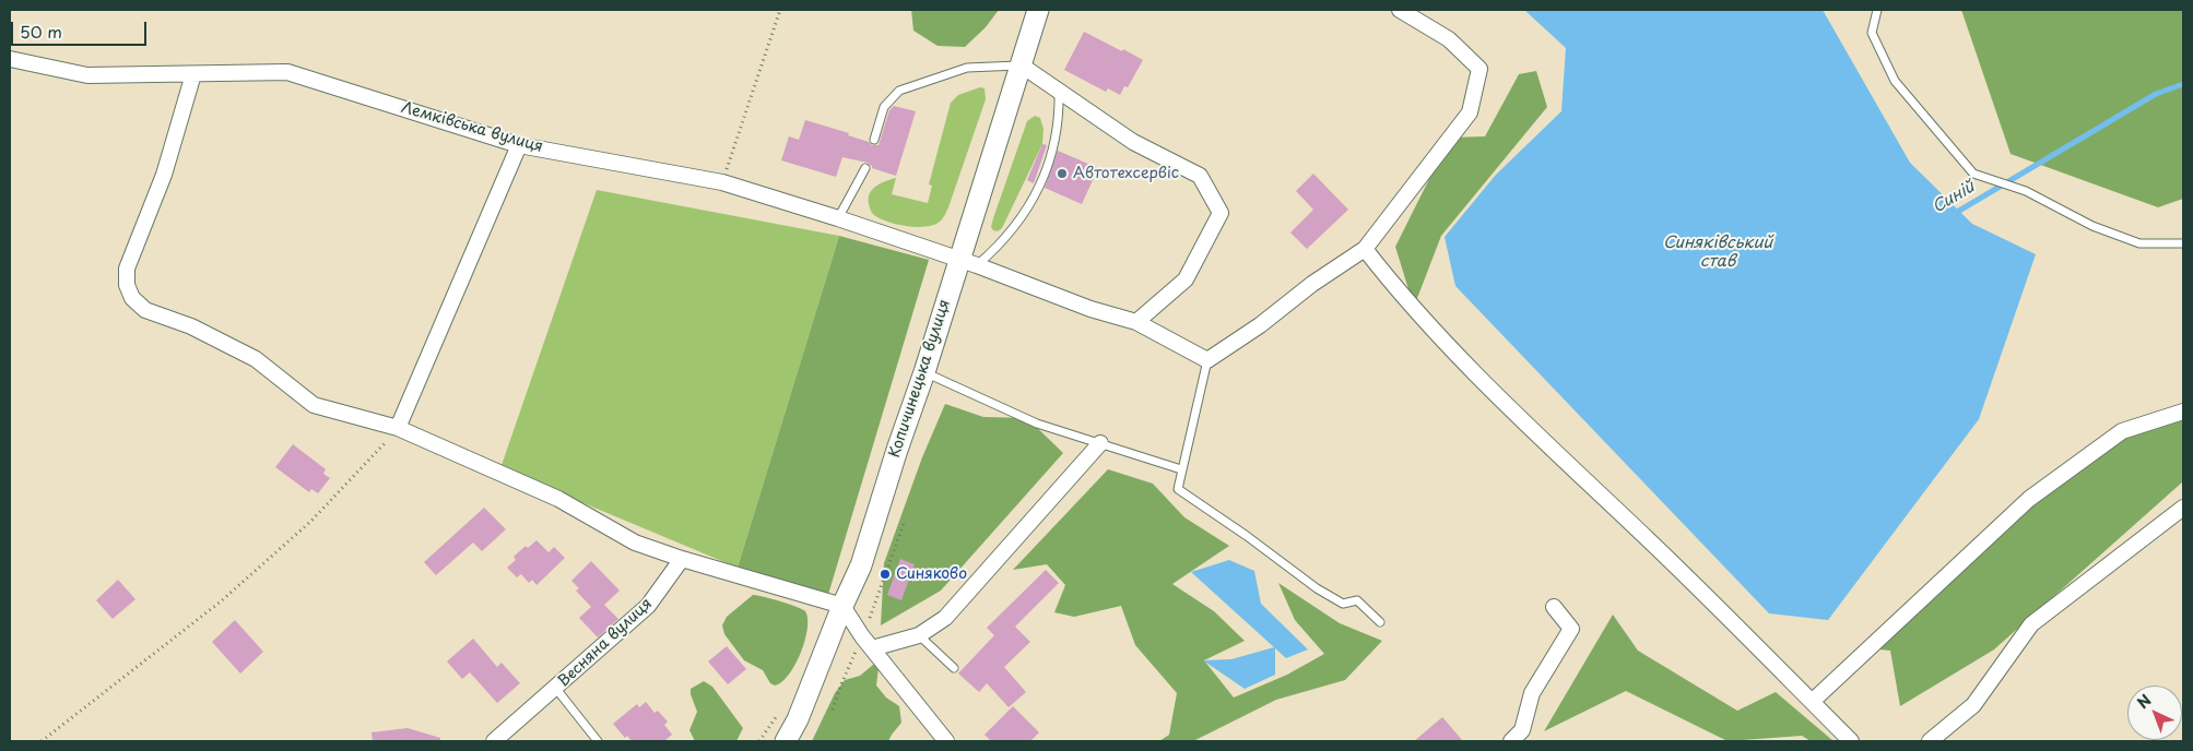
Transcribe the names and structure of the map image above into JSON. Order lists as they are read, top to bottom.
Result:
{
  "streets": {
    "main road": ["Копичинецька вулиця"],
    "street": ["Лемківська вулиця", "Весняна вулиця"]
  },
  "crossings": [
    ["Лемківська вулиця", "Копичинецька вулиця"]
  ],
  "water": ["Синій", "Синяківський став"],
  "places": ["Автотехсервіс", "Синяково"],
  "scale_bar": "50 m",
  "north": "top left"
}
